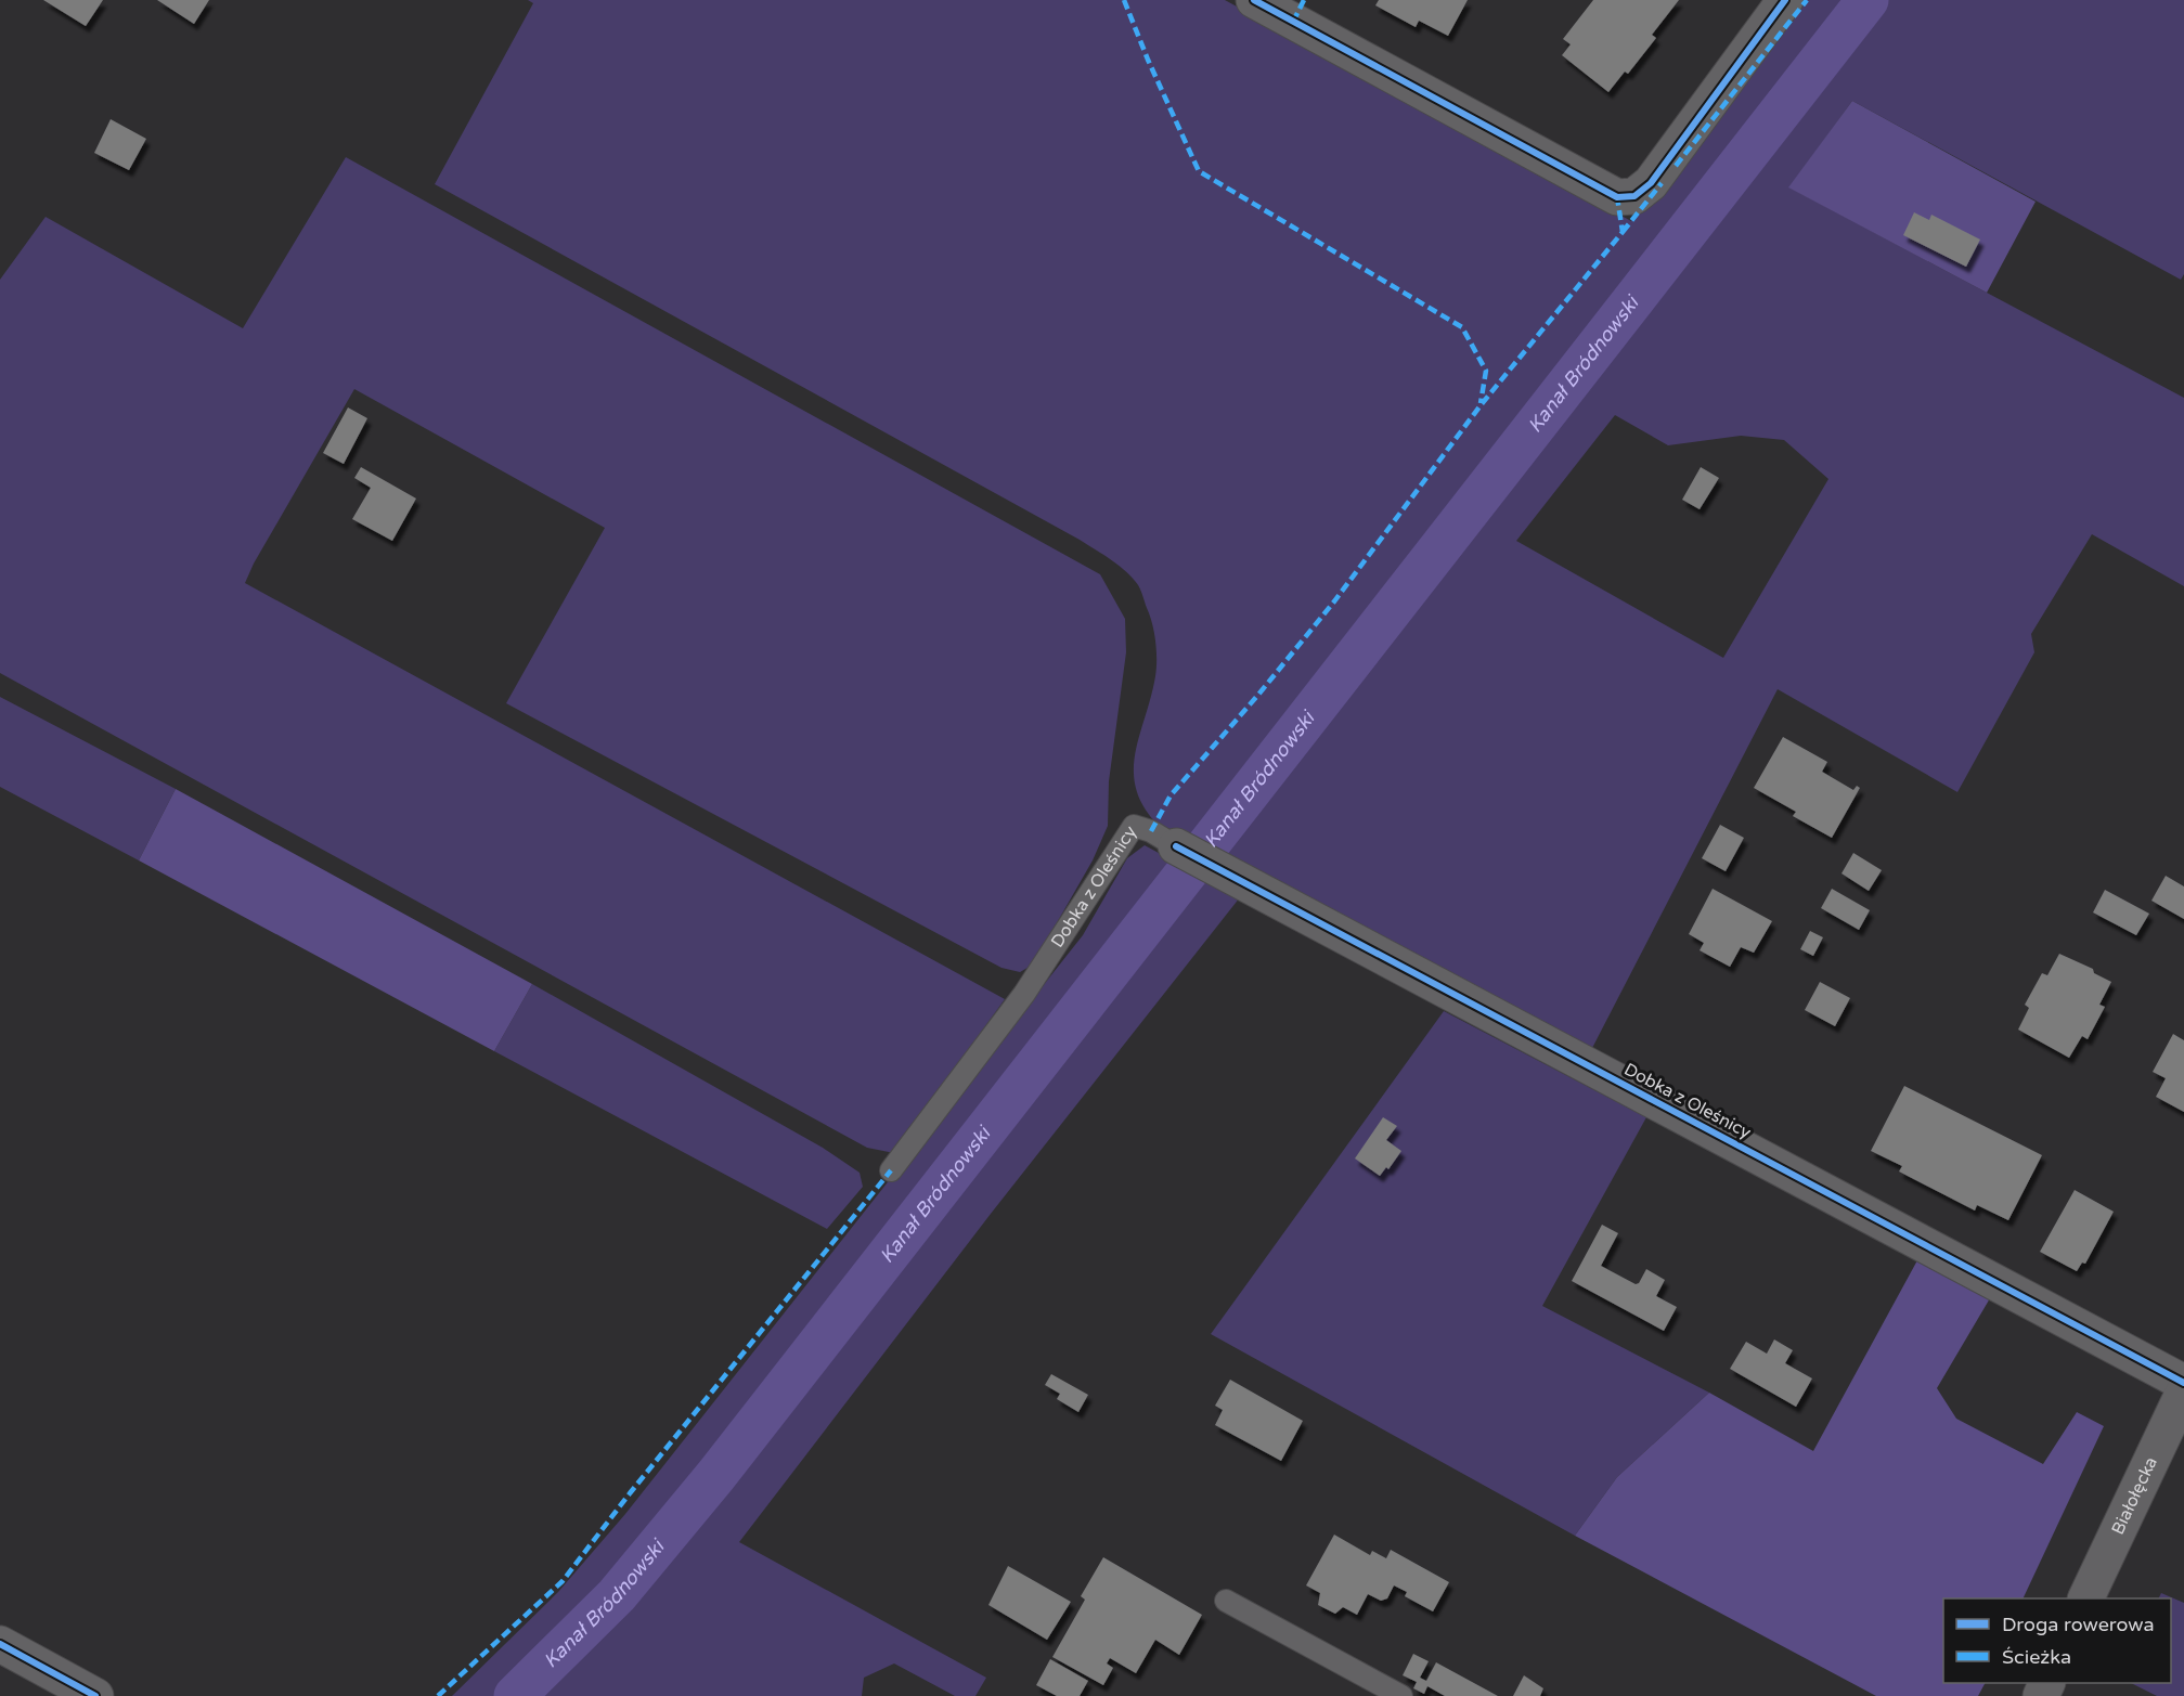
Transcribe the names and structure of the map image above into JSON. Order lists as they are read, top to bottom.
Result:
{
  "streets": {
    "street": ["Dobka z Oleśnicy", "Białołęcka"]
  },
  "water": ["Kanał Bródnowski"],
  "legend": ["Droga rowerowa", "Ścieżka"]
}
